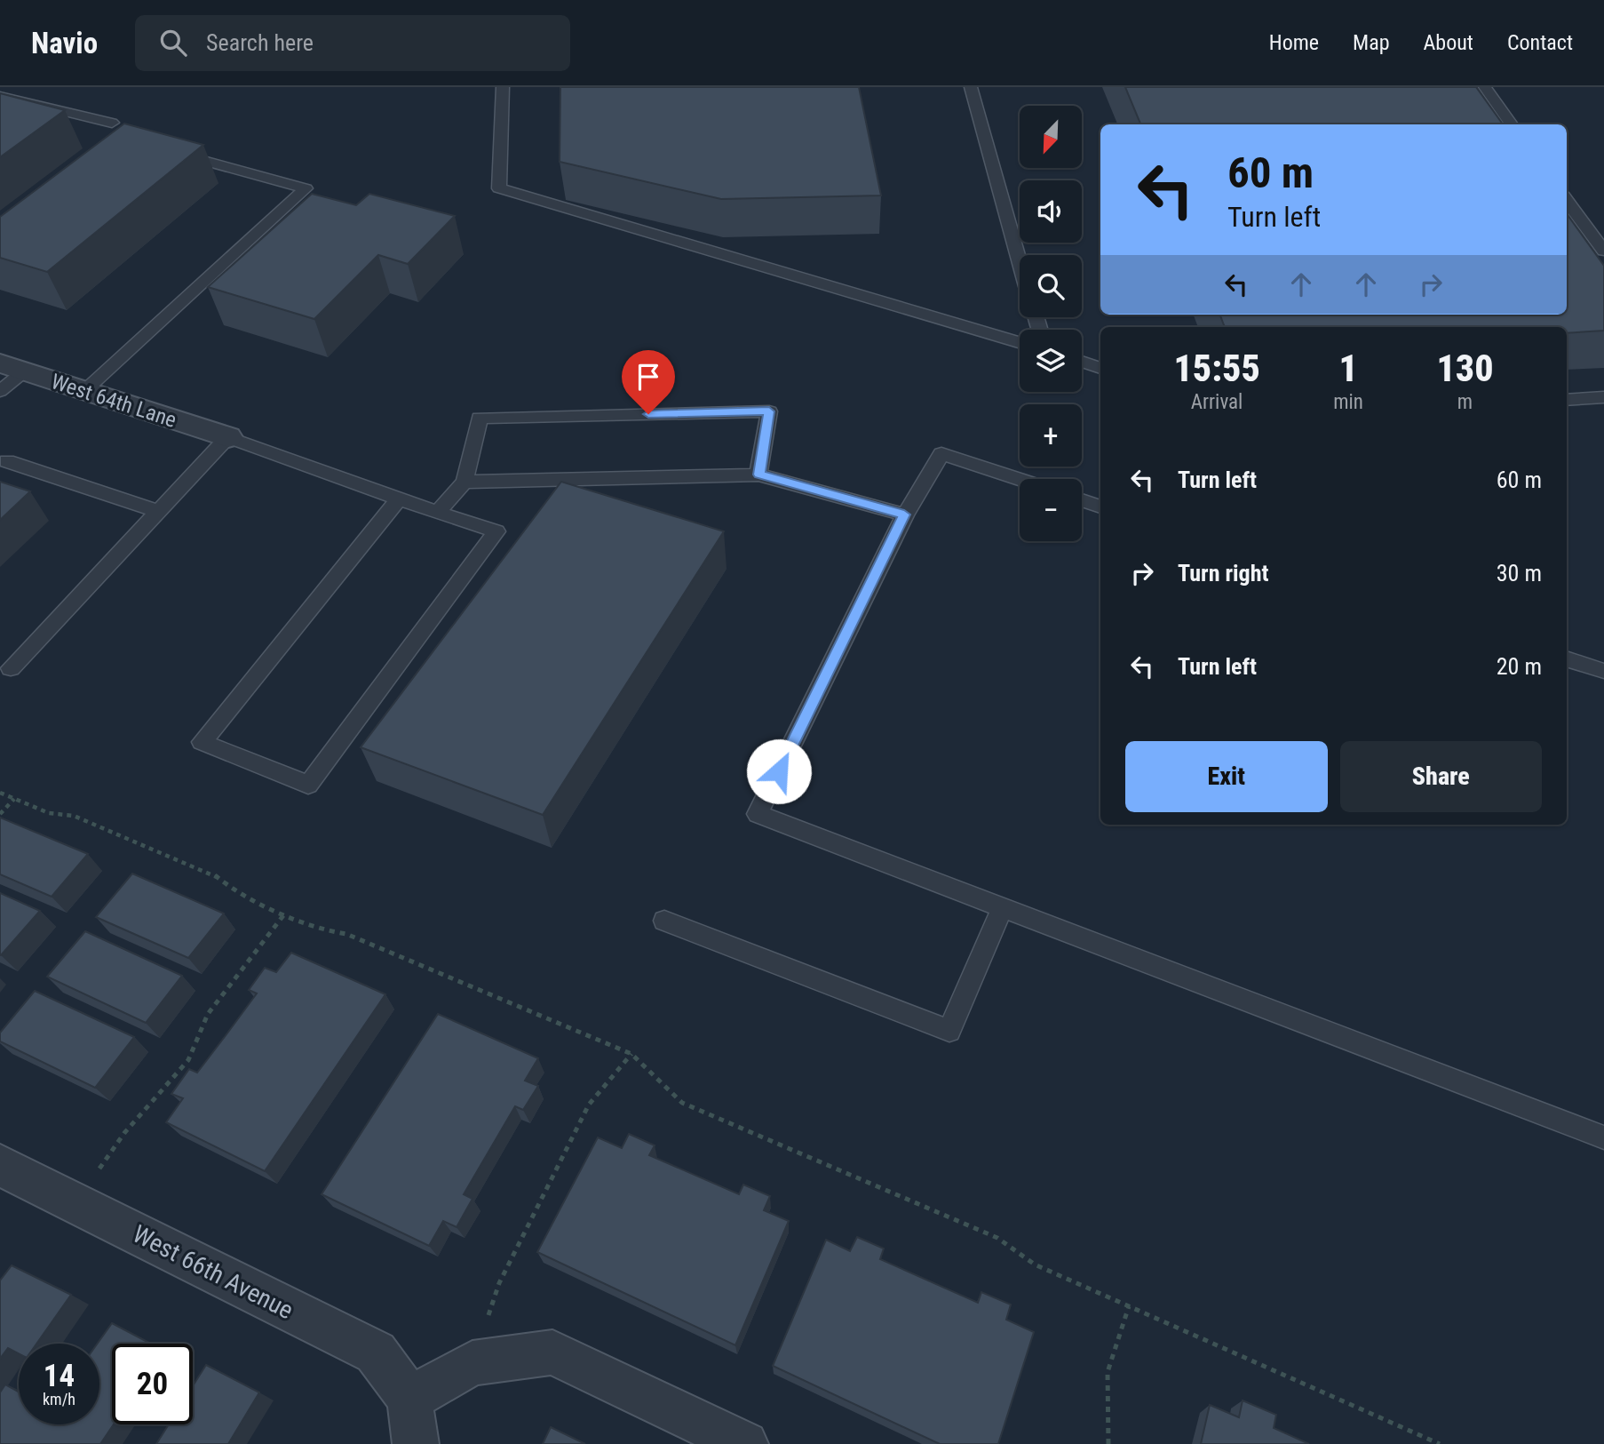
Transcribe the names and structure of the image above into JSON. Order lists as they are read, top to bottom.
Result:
{
  "streets": {
    "street": ["West 64th Lane", "West 66th Avenue"]
  },
  "north": "bottom left",
  "page": {
    "header": "Navio",
    "search": "Search here",
    "nav": [
      "Home",
      "Map",
      "About",
      "Contact"
    ],
    "map_buttons": ["+", "−"],
    "turn": ["60 m", "Turn left"],
    "eta": [
      "15:55",
      "Arrival",
      "1",
      "min",
      "130",
      "m"
    ],
    "list": [
      {
        "name": "Turn left",
        "value": "60 m"
      },
      {
        "name": "Turn right",
        "value": "30 m"
      },
      {
        "name": "Turn left",
        "value": "20 m"
      }
    ],
    "buttons": ["Exit", "Share"],
    "speed": "14 km/h",
    "limit": "20"
  }
}
